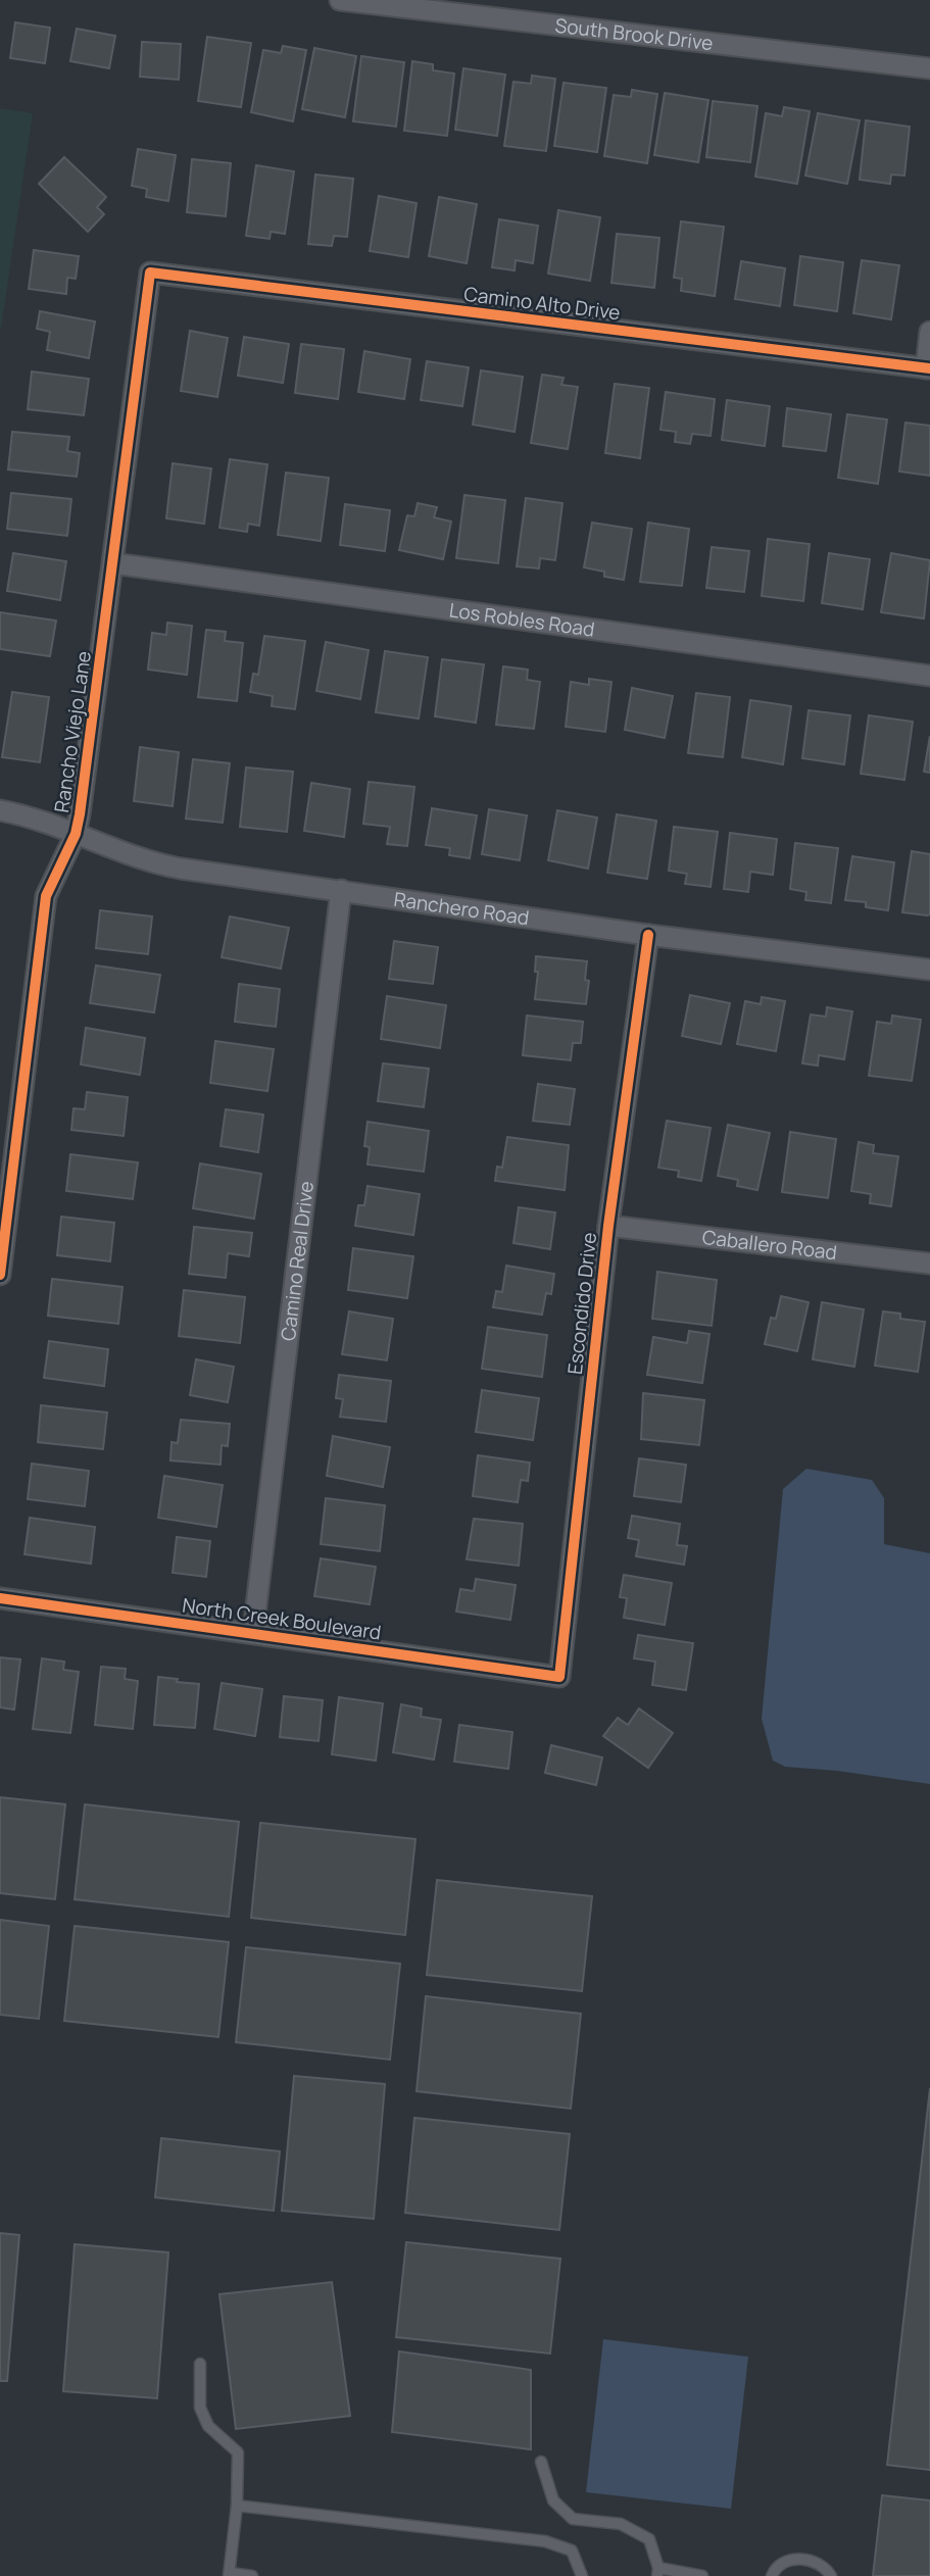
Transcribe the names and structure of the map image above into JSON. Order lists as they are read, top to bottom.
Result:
{
  "streets": {
    "street": [
      "South Brook Drive",
      "Camino Alto Drive",
      "Los Robles Road",
      "Rancho Viejo Lane",
      "Ranchero Road",
      "Caballero Road",
      "Camino Real Drive",
      "Escondido Drive",
      "North Creek Boulevard"
    ]
  },
  "crossings": [
    ["Camino Alto Drive", "Rancho Viejo Lane"],
    ["Los Robles Road", "Rancho Viejo Lane"],
    ["Rancho Viejo Lane", "Ranchero Road"],
    ["Ranchero Road", "Camino Real Drive"],
    ["Ranchero Road", "Escondido Drive"],
    ["Caballero Road", "Escondido Drive"],
    ["Camino Real Drive", "North Creek Boulevard"],
    ["Escondido Drive", "North Creek Boulevard"]
  ]
}
